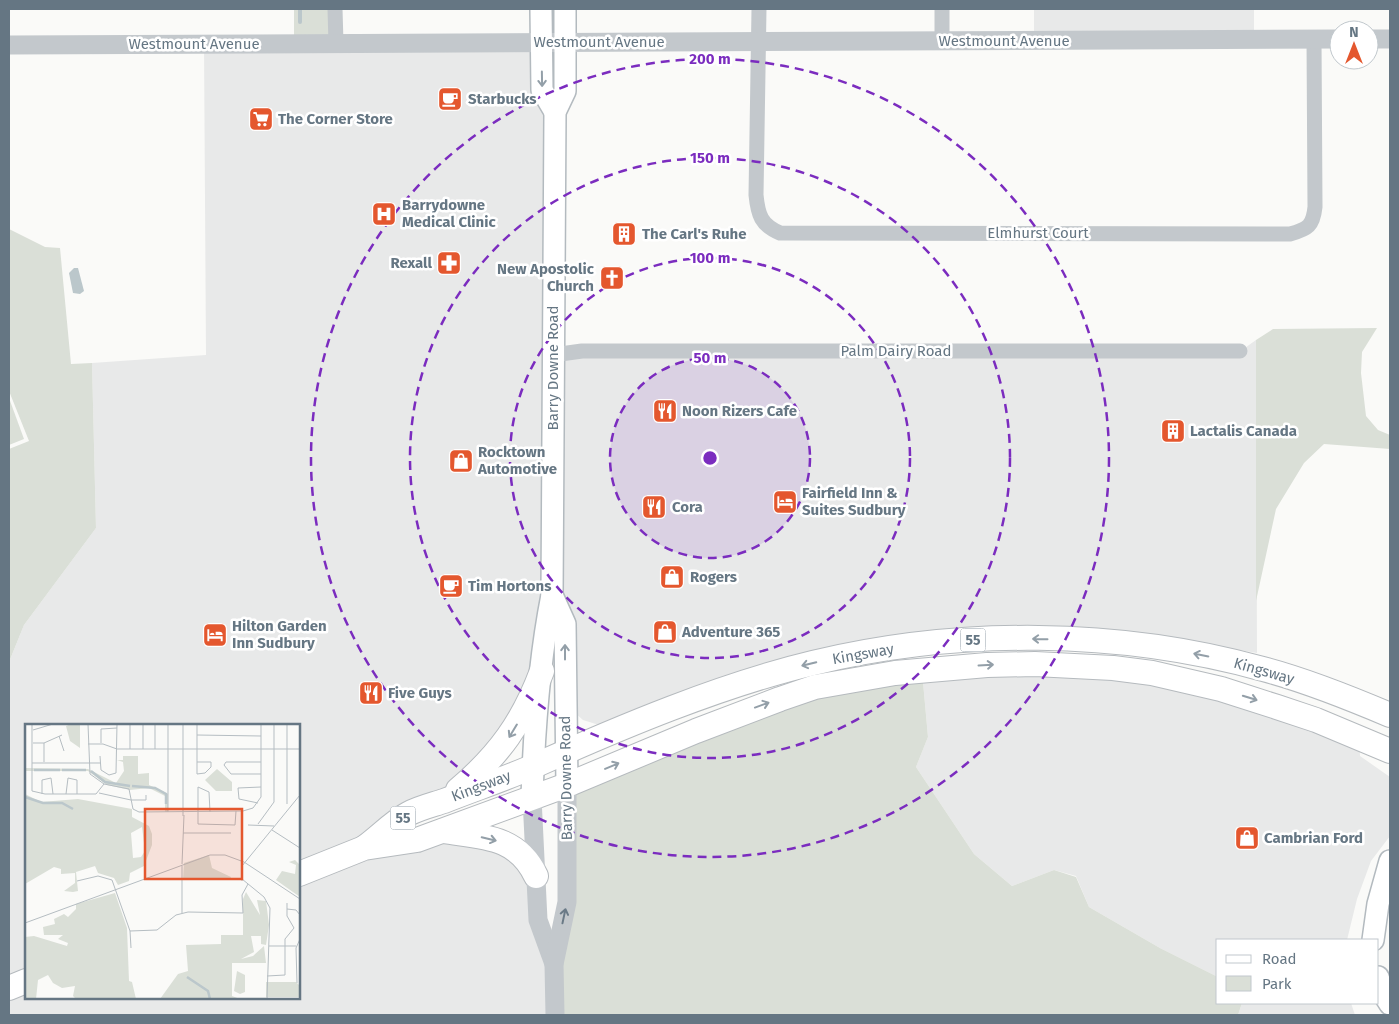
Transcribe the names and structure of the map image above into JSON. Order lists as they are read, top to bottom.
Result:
{
  "streets": {
    "main road": ["Barry Downe Road", "55", "Kingsway"],
    "street": ["Westmount Avenue", "Elmhurst Court", "Palm Dairy Road"]
  },
  "crossings": [
    ["Westmount Avenue", "Elmhurst Court"],
    ["Westmount Avenue", "Barry Downe Road"],
    ["Palm Dairy Road", "Barry Downe Road"],
    ["Barry Downe Road", "Kingsway"]
  ],
  "places": {
    "cafe": ["Starbucks", "Tim Hortons"],
    "supermarket": ["The Corner Store"],
    "hospital": ["Barrydowne Medical Clinic"],
    "building": ["The Carl's Ruhe", "Lactalis Canada"],
    "pharmacy": ["Rexall"],
    "church": ["New Apostolic Church"],
    "restaurant": ["Noon Rizers Cafe", "Cora", "Five Guys"],
    "shop": [
      "Rocktown Automotive",
      "Rogers",
      "Adventure 365",
      "Cambrian Ford"
    ],
    "hotel": ["Fairfield Inn & Suites Sudbury", "Hilton Garden Inn Sudbury"]
  },
  "legend": ["Road", "Park"],
  "north": "top",
  "rings": [
    "200 m",
    "150 m",
    "100 m",
    "50 m"
  ]
}
